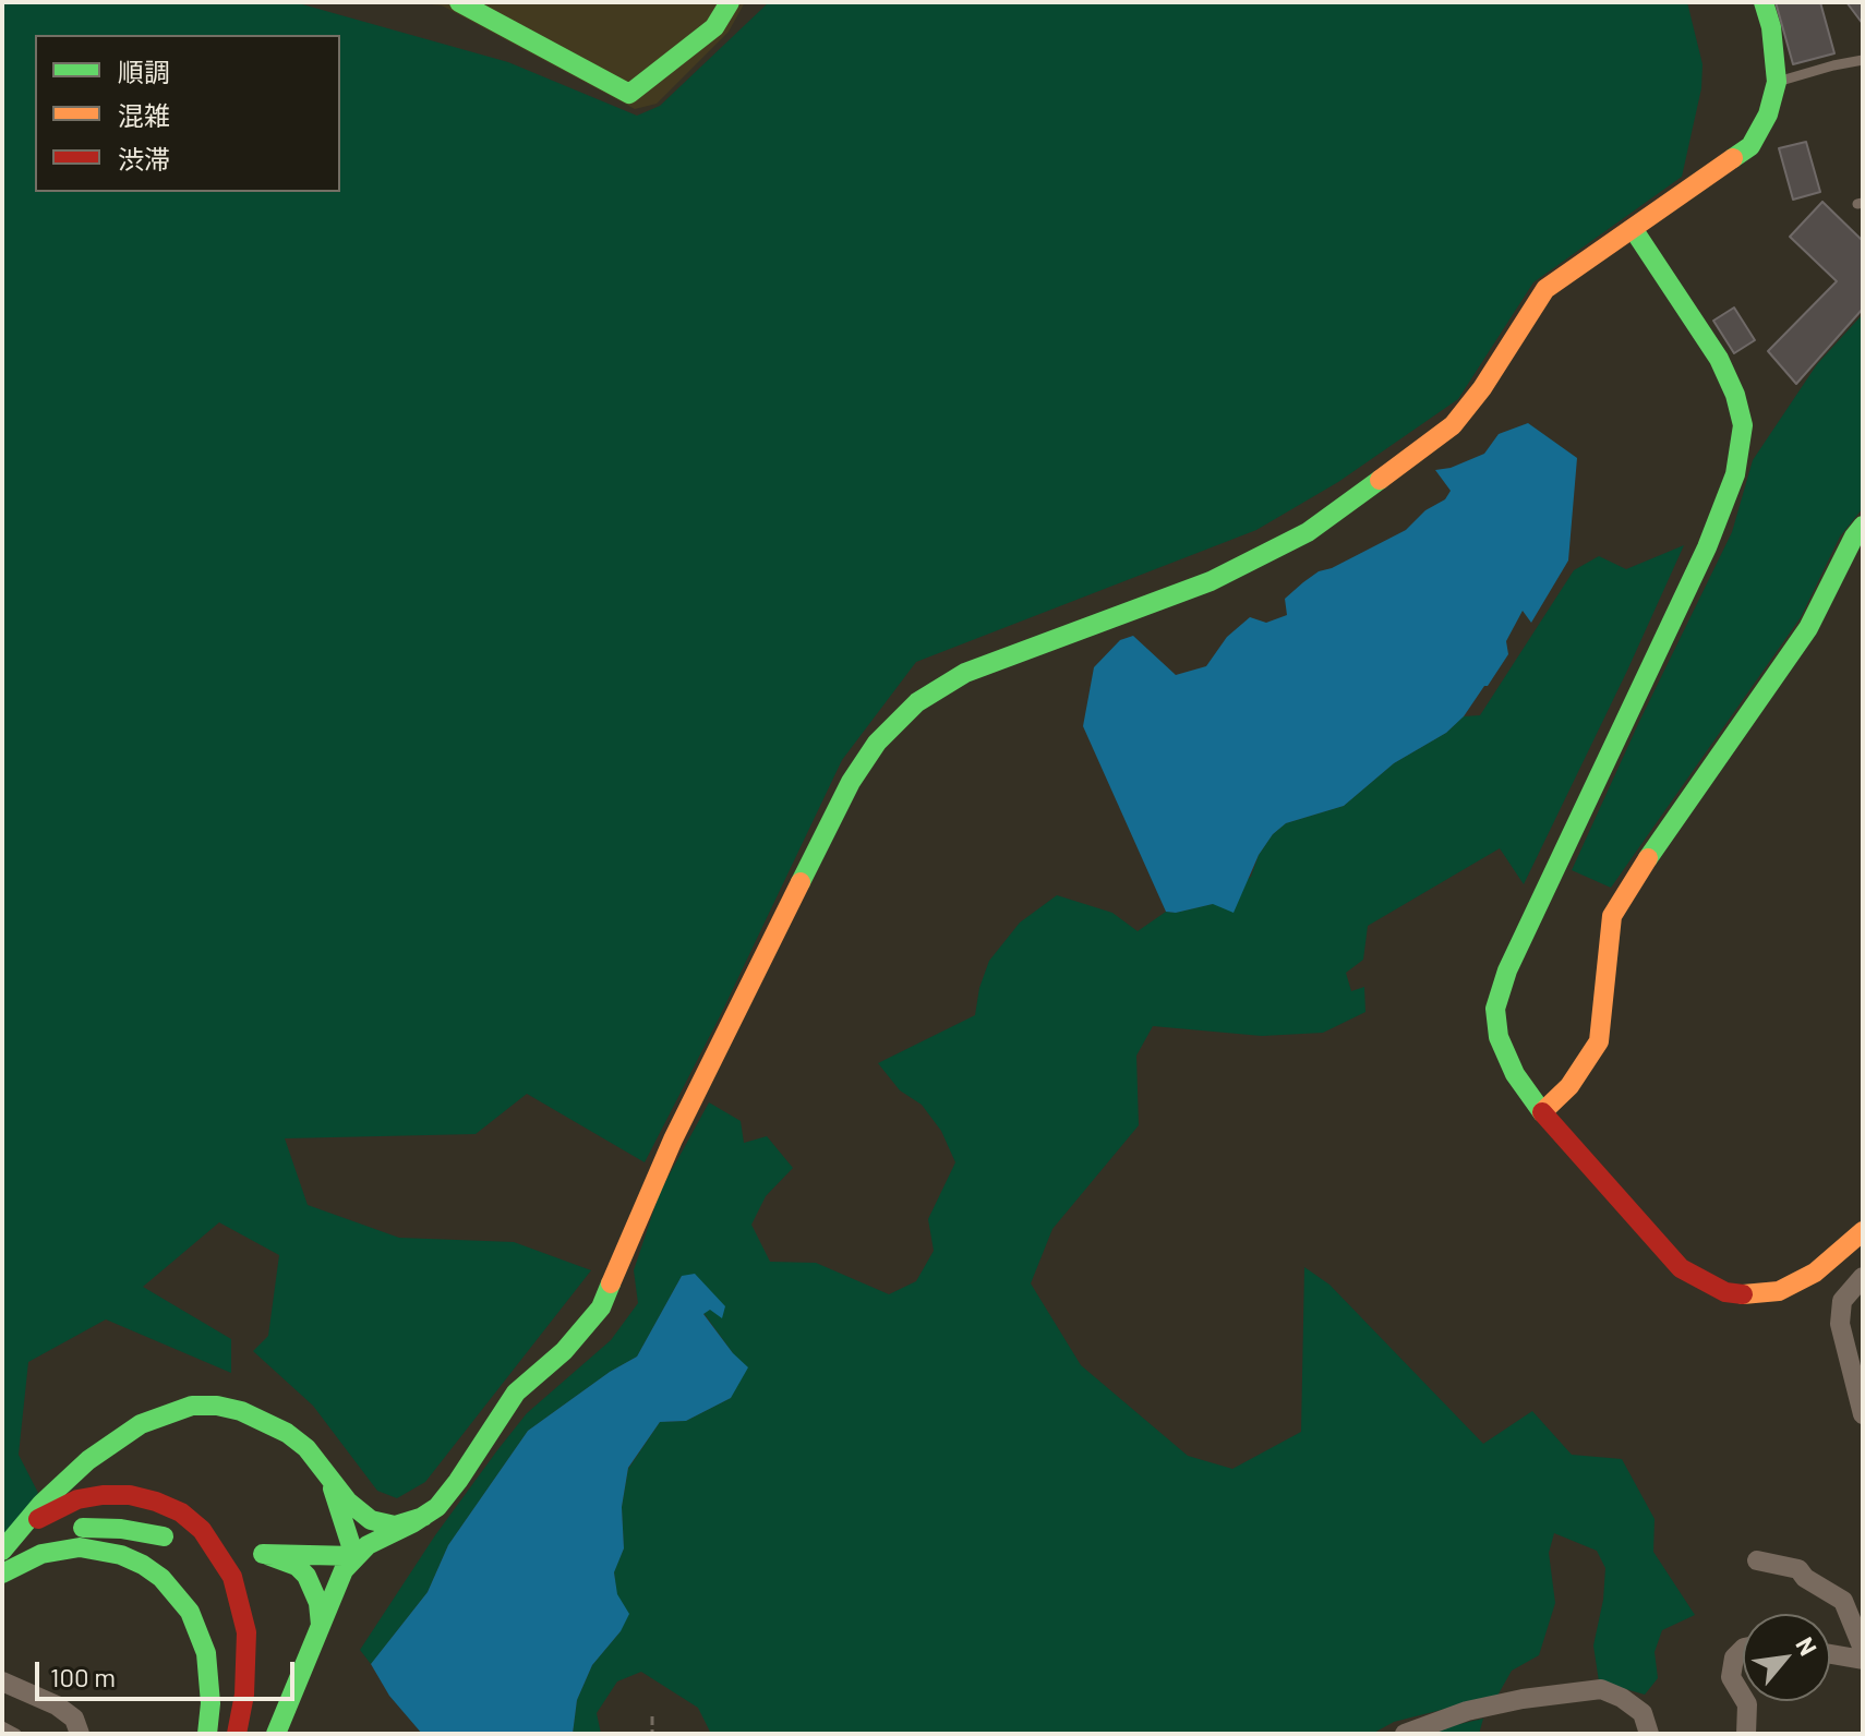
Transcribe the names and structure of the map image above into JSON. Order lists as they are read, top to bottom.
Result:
{
  "legend": ["順調", "混雑", "渋滞"],
  "scale_bar": "100 m",
  "north": "top right"
}
